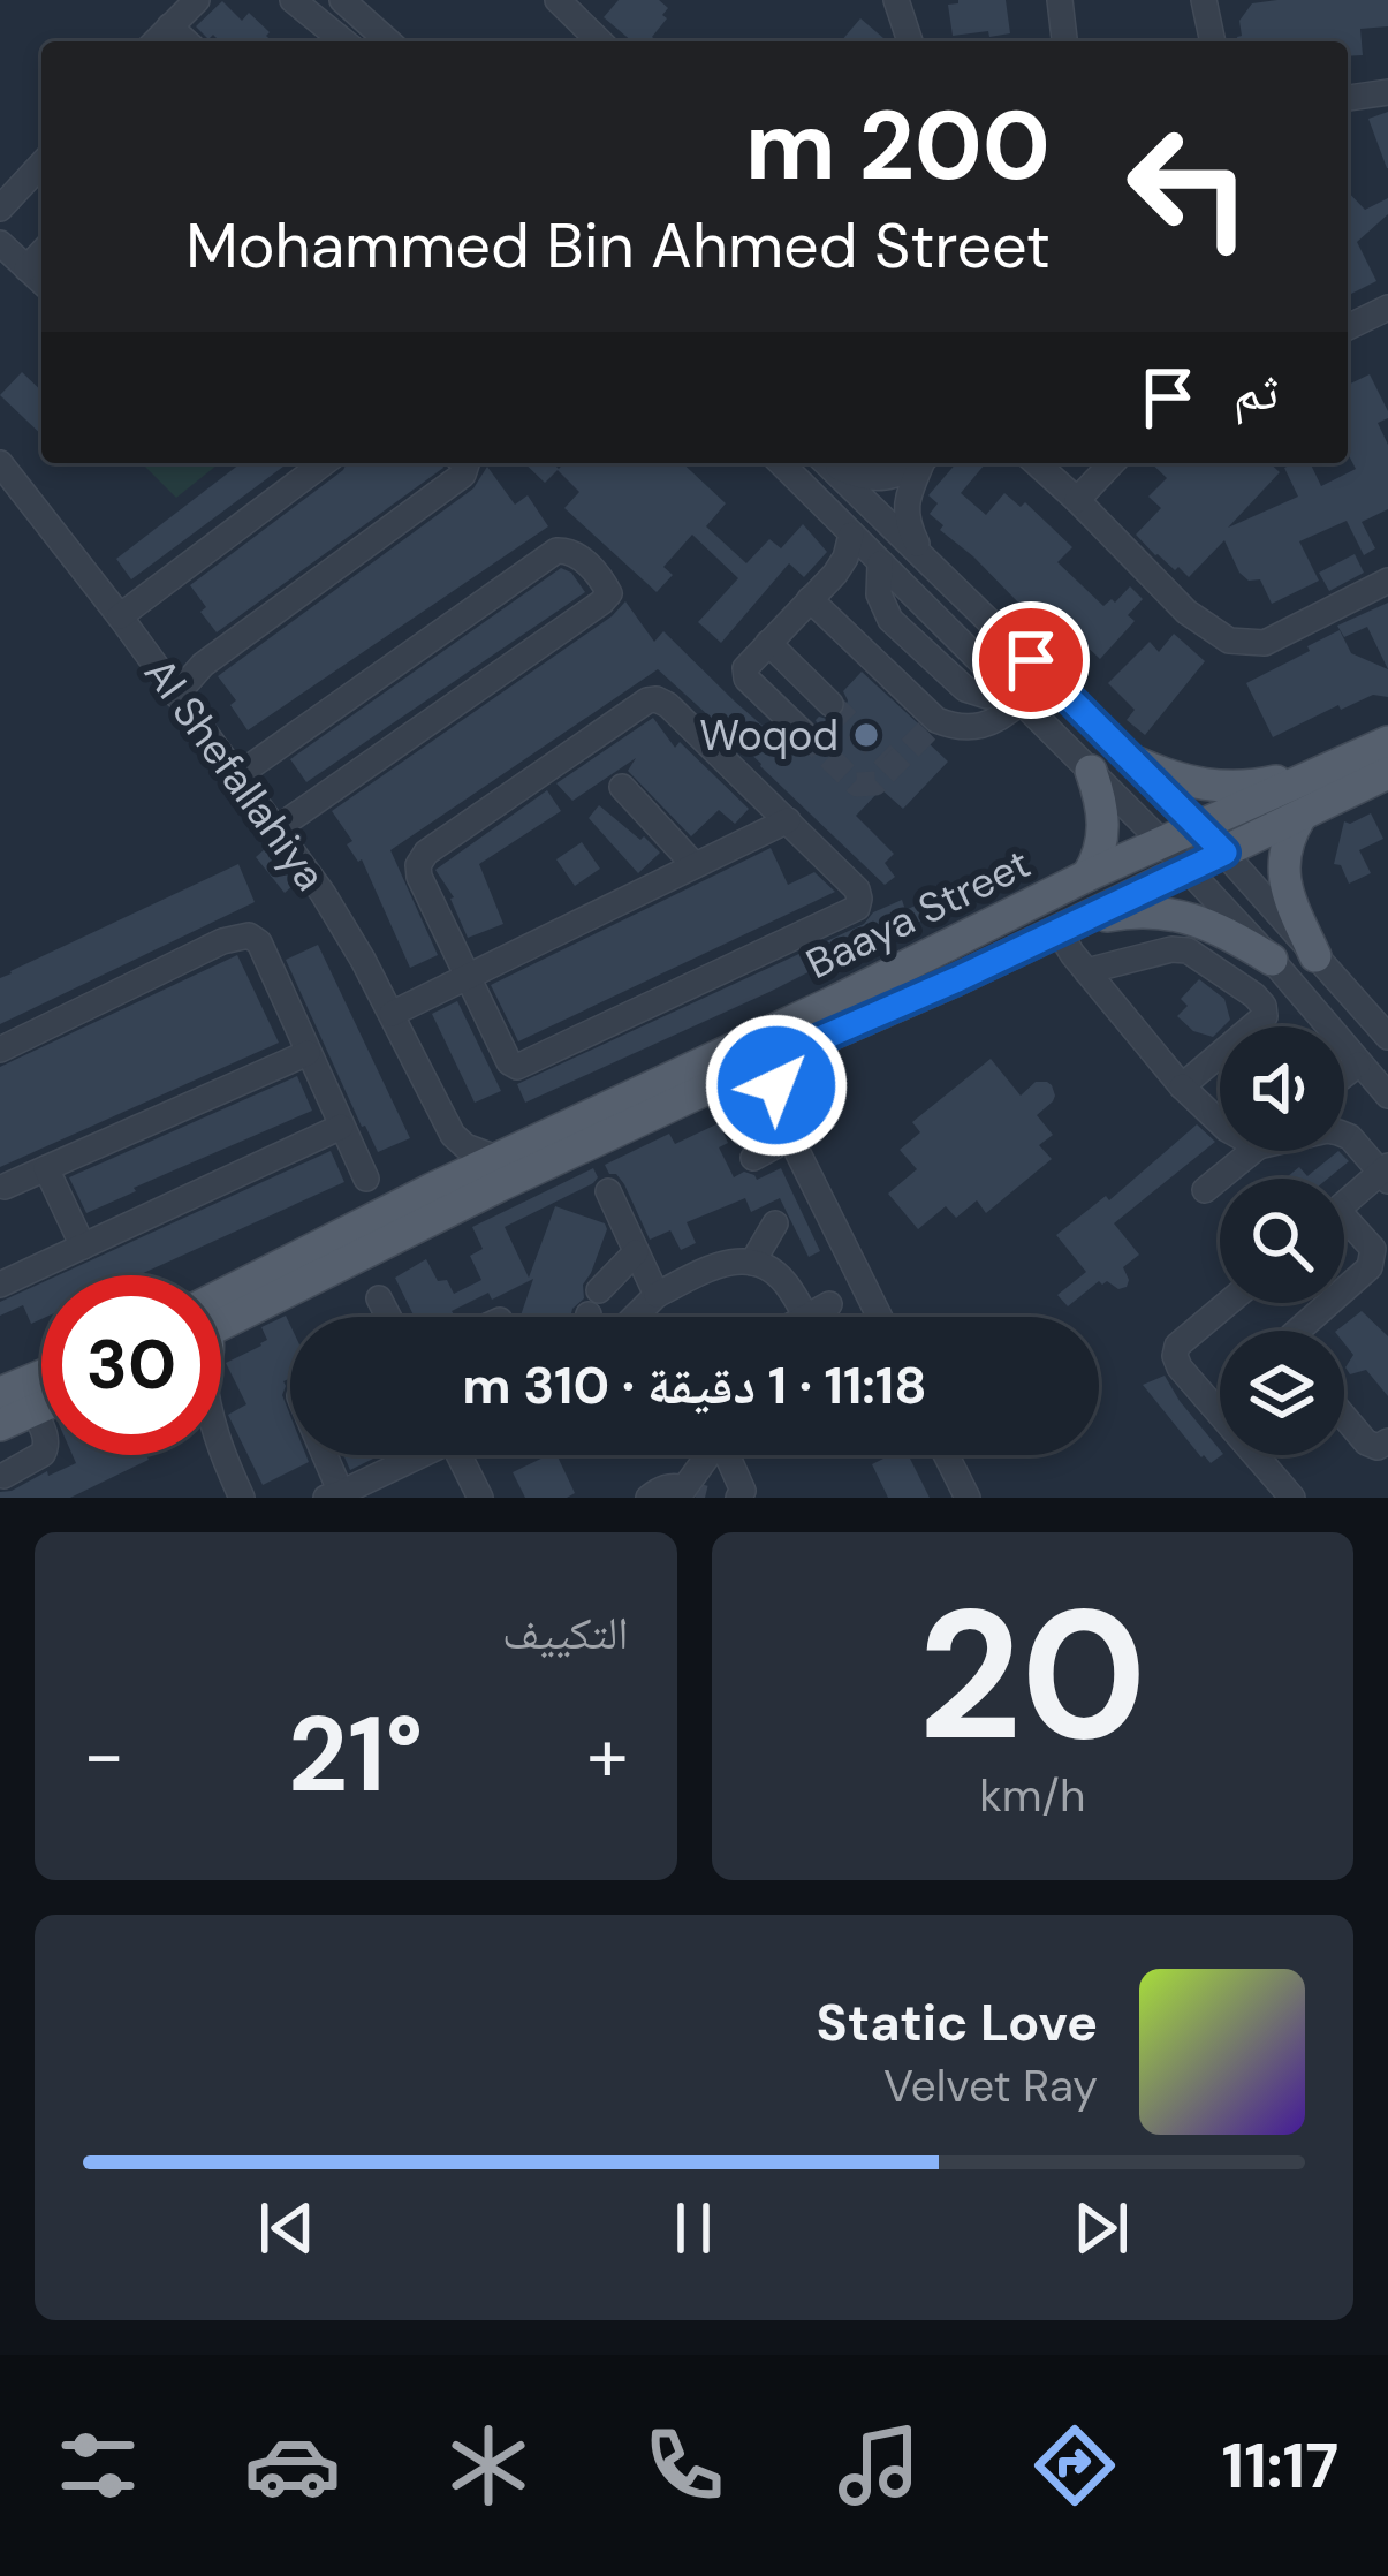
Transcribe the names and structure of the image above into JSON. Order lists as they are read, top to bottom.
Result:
{
  "streets": {
    "main road": ["Baaya Street"],
    "street": ["Al Shefallahiya"]
  },
  "crossings": [
    ["Al Shefallahiya", "Baaya Street"]
  ],
  "places": ["Woqod"],
  "page": {
    "turn": ["200 m", "Mohammed Bin Ahmed Street"],
    "then": "ثم",
    "limit": "30",
    "trip": "11:18 · 1 دقيقة · 310 m",
    "tile": [
      ["20", "km/h"],
      "التكييف"
    ],
    "heat": ["−", "21°", "+"],
    "song": ["Static Love", "Velvet Ray"],
    "tabs": "11:17"
  }
}
